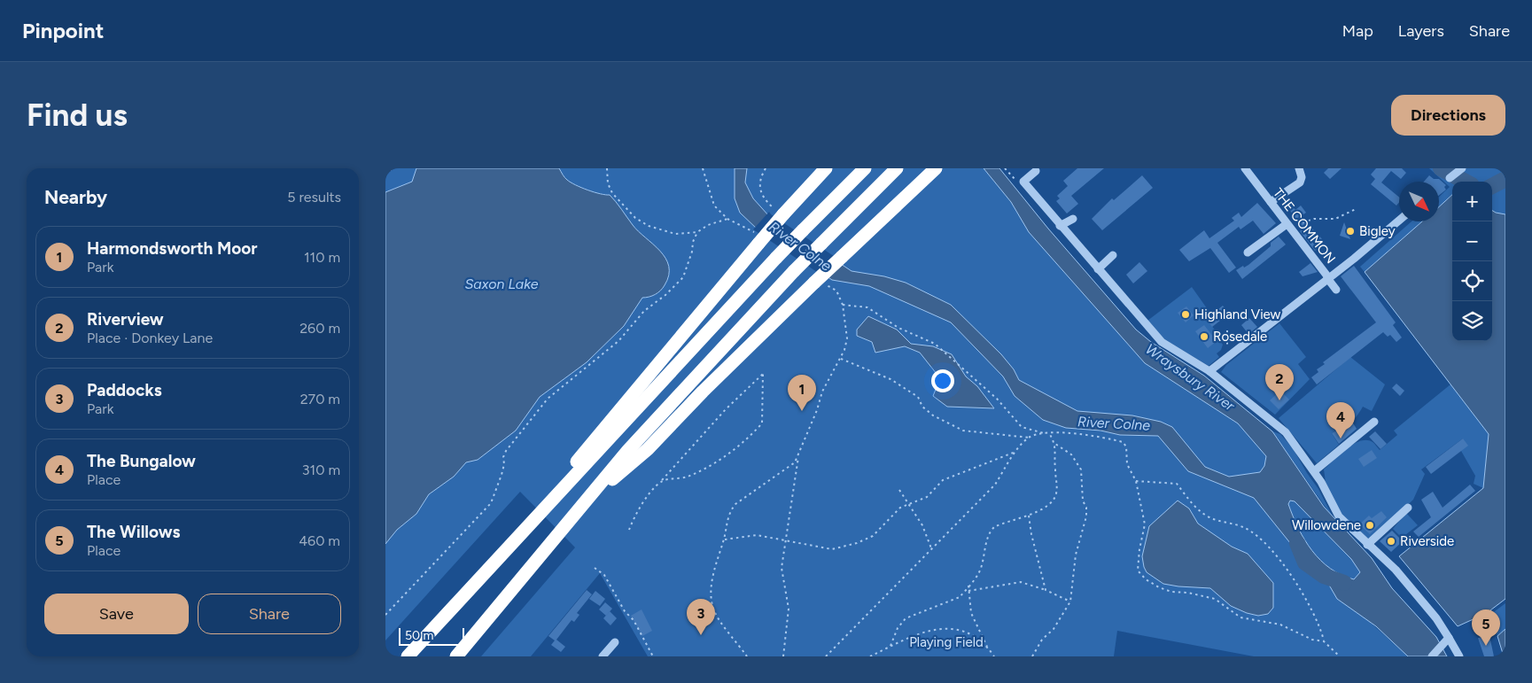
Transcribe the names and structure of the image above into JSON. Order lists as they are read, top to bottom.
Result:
{
  "streets": {
    "street": ["THE COMMON"]
  },
  "water": ["River Colne", "Saxon Lake", "Wraysbury River"],
  "parks": ["Playing Field"],
  "places": [
    "Bigley",
    "Highland View",
    "Rosedale",
    "Willowdene",
    "Riverside"
  ],
  "scale_bar": "50 m",
  "north": "bottom right",
  "page": {
    "header": "Pinpoint",
    "nav": ["Map", "Layers", "Share"],
    "buttons": [
      "Directions",
      ["Save", "Share"]
    ],
    "title": "Find us",
    "heading": ["Nearby", "5 results"],
    "map_buttons": ["+", "−"],
    "list": [
      {
        "mark": "1",
        "name": "Harmondsworth Moor",
        "note": "Park",
        "value": "110 m"
      },
      {
        "mark": "2",
        "name": "Riverview",
        "note": "Place · Donkey Lane",
        "value": "260 m"
      },
      {
        "mark": "3",
        "name": "Paddocks",
        "note": "Park",
        "value": "270 m"
      },
      {
        "mark": "4",
        "name": "The Bungalow",
        "note": "Place",
        "value": "310 m"
      },
      {
        "mark": "5",
        "name": "The Willows",
        "note": "Place",
        "value": "460 m"
      }
    ],
    "pins": [
      "2",
      "1",
      "4",
      "3",
      "5"
    ],
    "scale": "50 m"
  }
}
